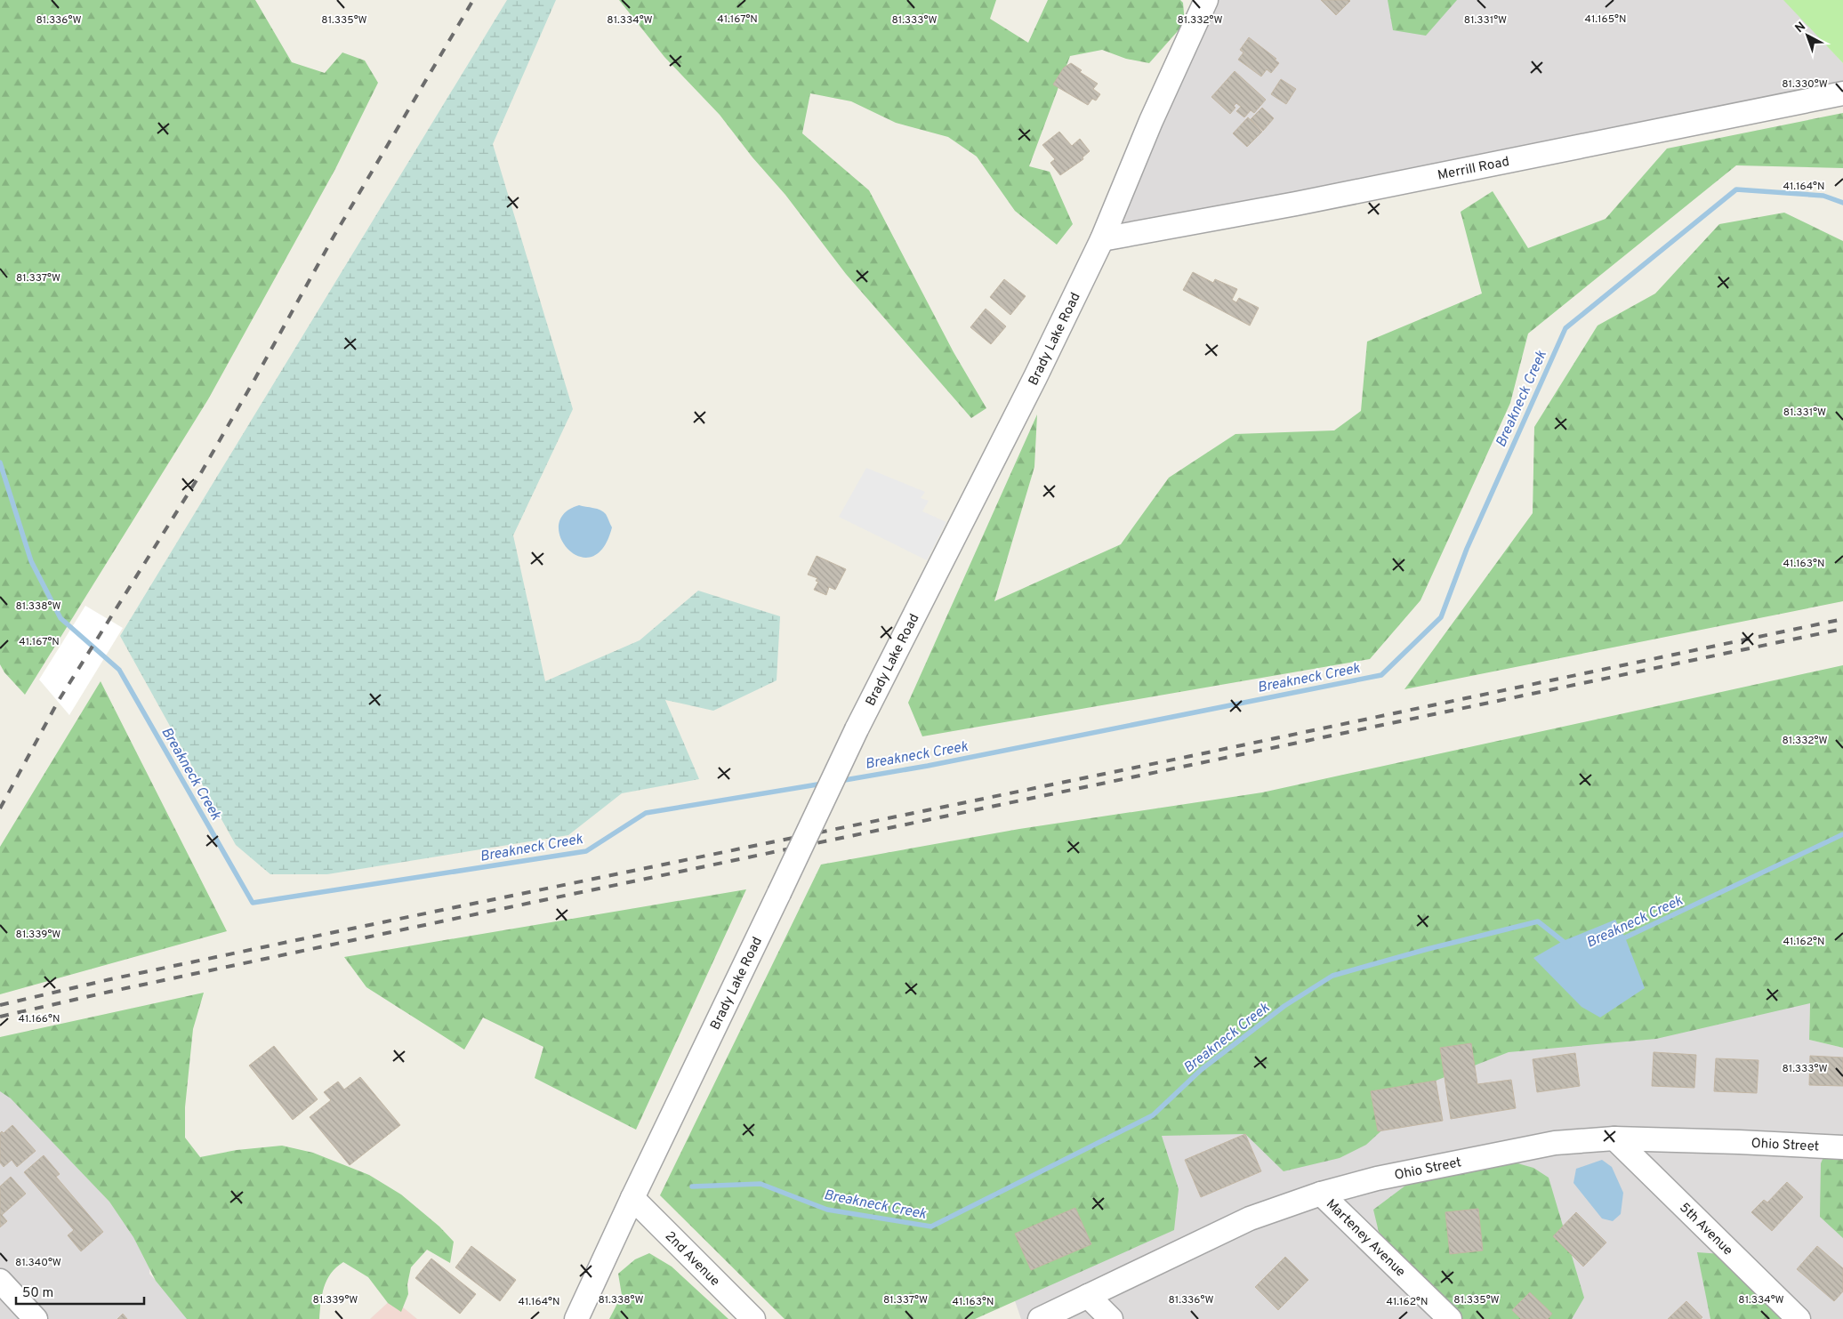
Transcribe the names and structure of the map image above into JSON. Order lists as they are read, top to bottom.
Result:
{
  "streets": {
    "street": [
      "Merrill Road",
      "Brady Lake Road",
      "Ohio Street",
      "5th Avenue",
      "Marteney Avenue",
      "2nd Avenue"
    ]
  },
  "crossings": [
    ["Merrill Road", "Brady Lake Road"],
    ["Brady Lake Road", "2nd Avenue"],
    ["Ohio Street", "5th Avenue"],
    ["Ohio Street", "Marteney Avenue"]
  ],
  "water": ["Breakneck Creek"],
  "scale_bar": "50 m",
  "north": "top left",
  "coordinates": [
    "41.167°N",
    "41.165°N",
    "81.332°W",
    "81.331°W",
    "81.336°W",
    "81.335°W",
    "81.334°W",
    "81.333°W",
    "81.330°W",
    "41.164°N",
    "81.337°W",
    "41.163°N",
    "81.338°W",
    "81.339°W",
    "41.162°N",
    "41.166°N",
    "81.340°W"
  ]
}
